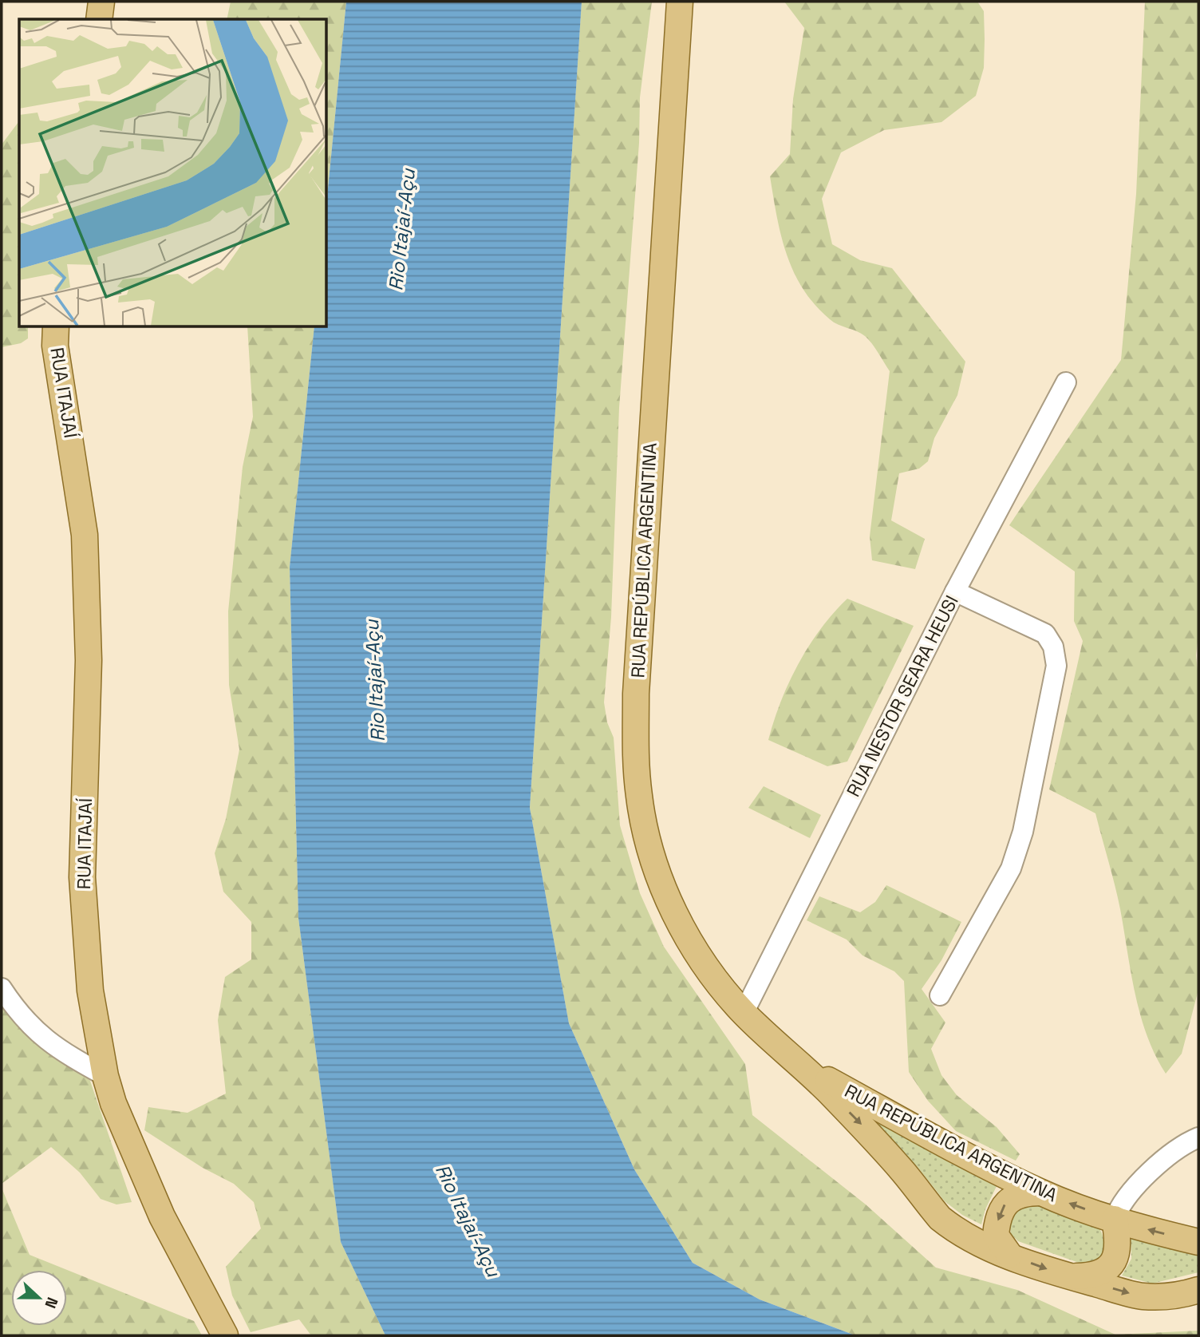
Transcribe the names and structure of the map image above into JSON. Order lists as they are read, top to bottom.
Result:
{
  "streets": {
    "main road": ["RUA ITAJAÍ", "RUA REPÚBLICA ARGENTINA"],
    "street": ["RUA NESTOR SEARA HEUSI"]
  },
  "crossings": [
    ["RUA REPÚBLICA ARGENTINA", "RUA NESTOR SEARA HEUSI"]
  ],
  "water": ["Rio Itajaí-Açu"],
  "north": "right"
}
